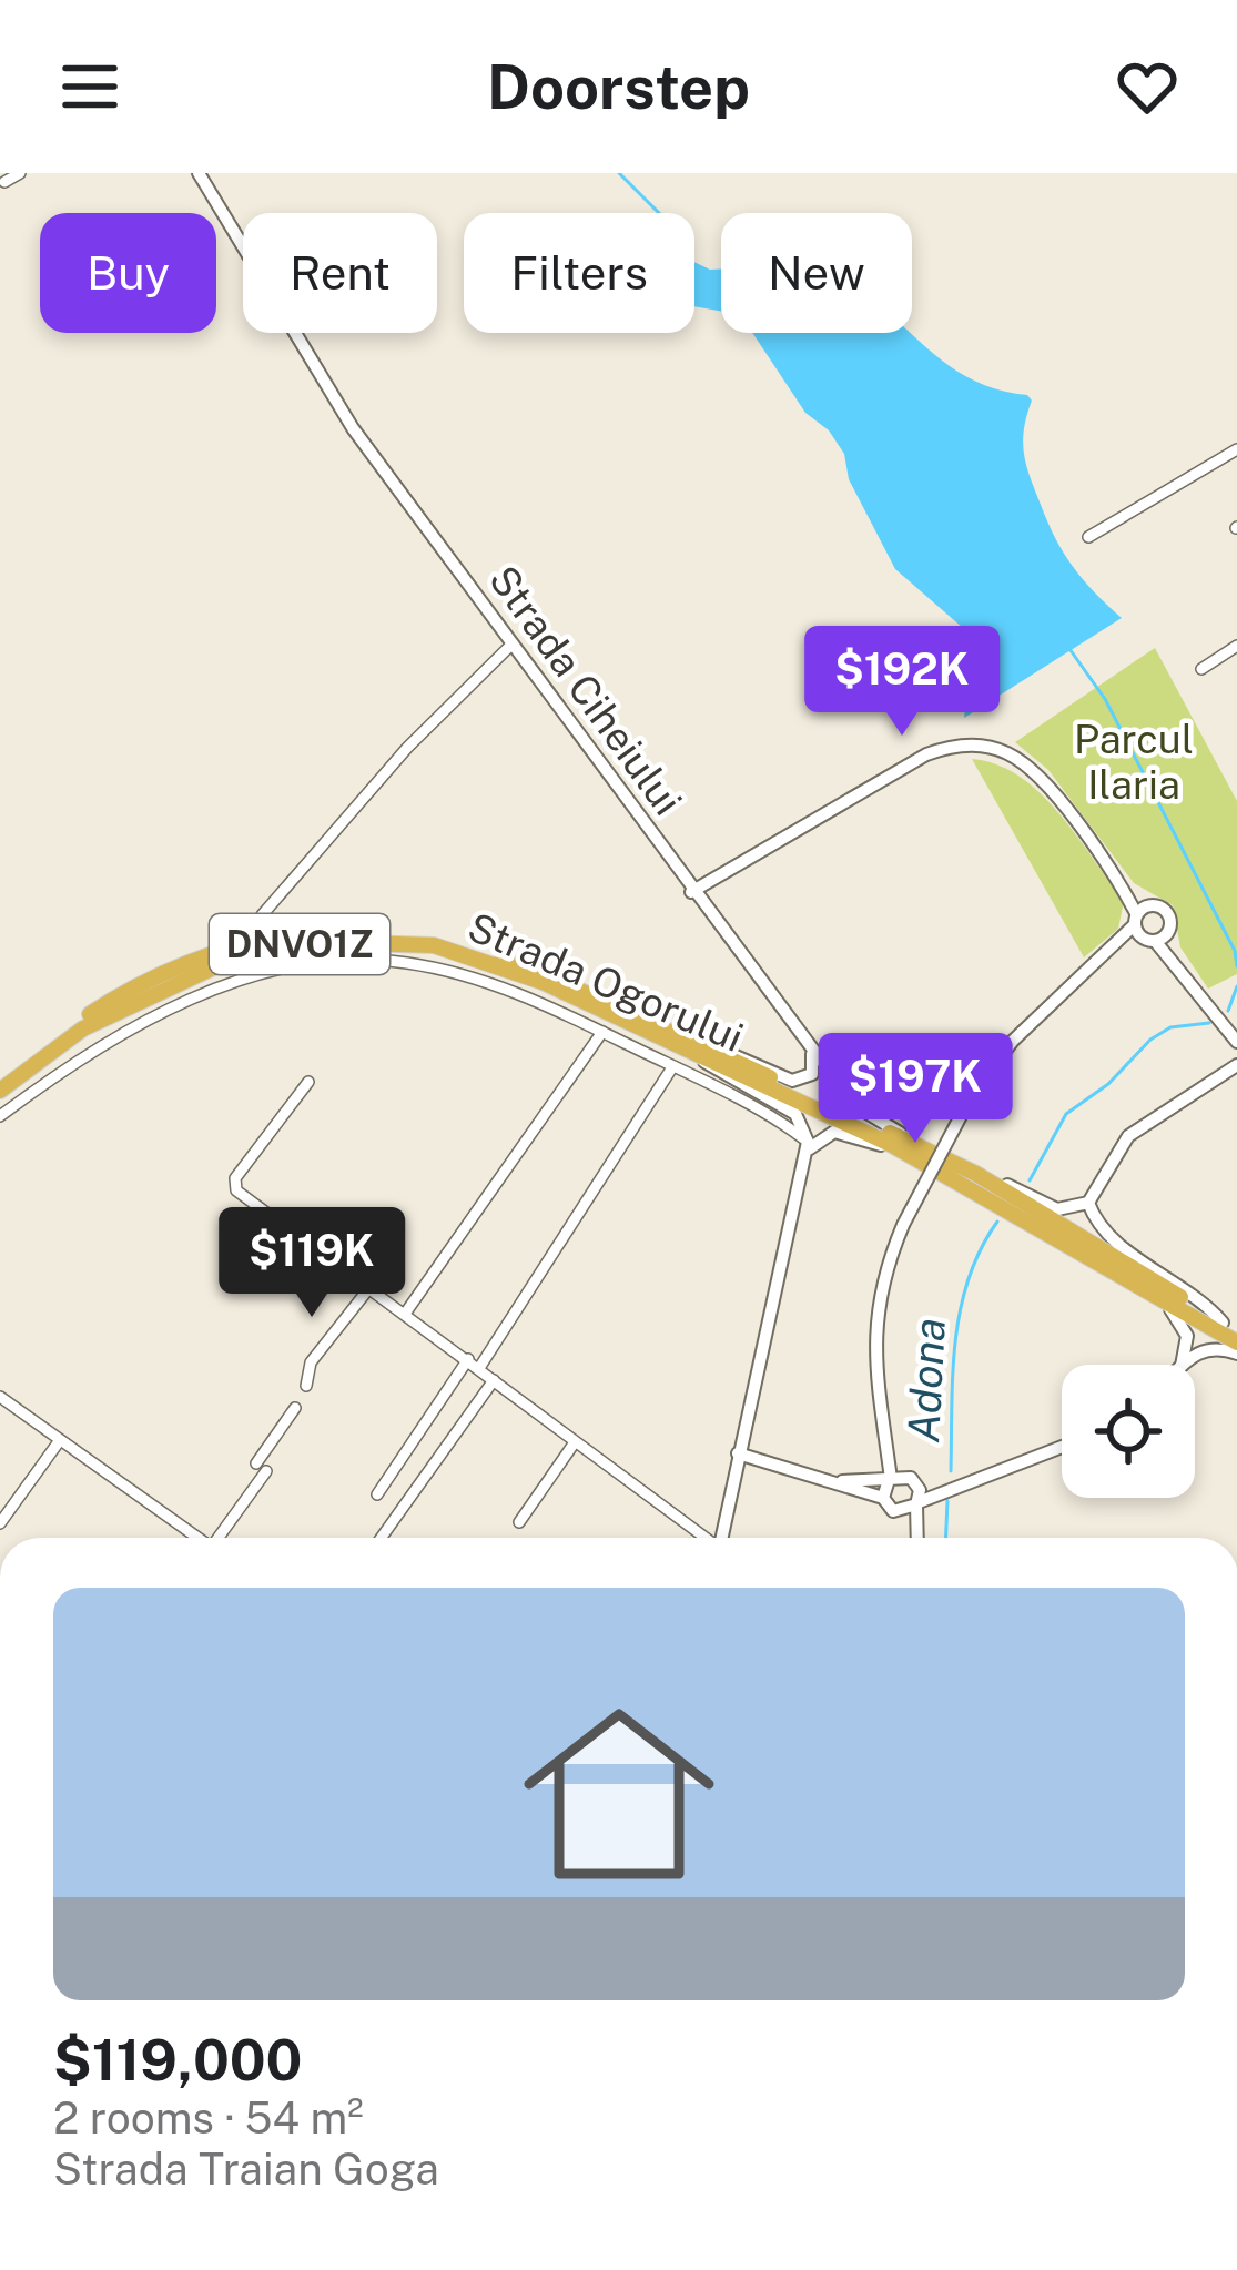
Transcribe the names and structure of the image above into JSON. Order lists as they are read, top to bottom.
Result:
{
  "streets": {
    "highway": ["DNVO1Z", "Strada Ogorului"],
    "street": ["Strada Ciheiului"]
  },
  "crossings": [
    ["Strada Ciheiului", "Strada Ogorului"]
  ],
  "water": ["Adona"],
  "parks": ["Parcul Ilaria"],
  "page": {
    "header": "Doorstep",
    "chip": [
      "Buy",
      "Rent",
      "Filters",
      "New"
    ],
    "price": ["$192K", "$197K", "$119K"],
    "list": [
      {
        "name": "$119,000",
        "note": "2 rooms · 54 m² · Strada Traian Goga"
      }
    ]
  }
}
